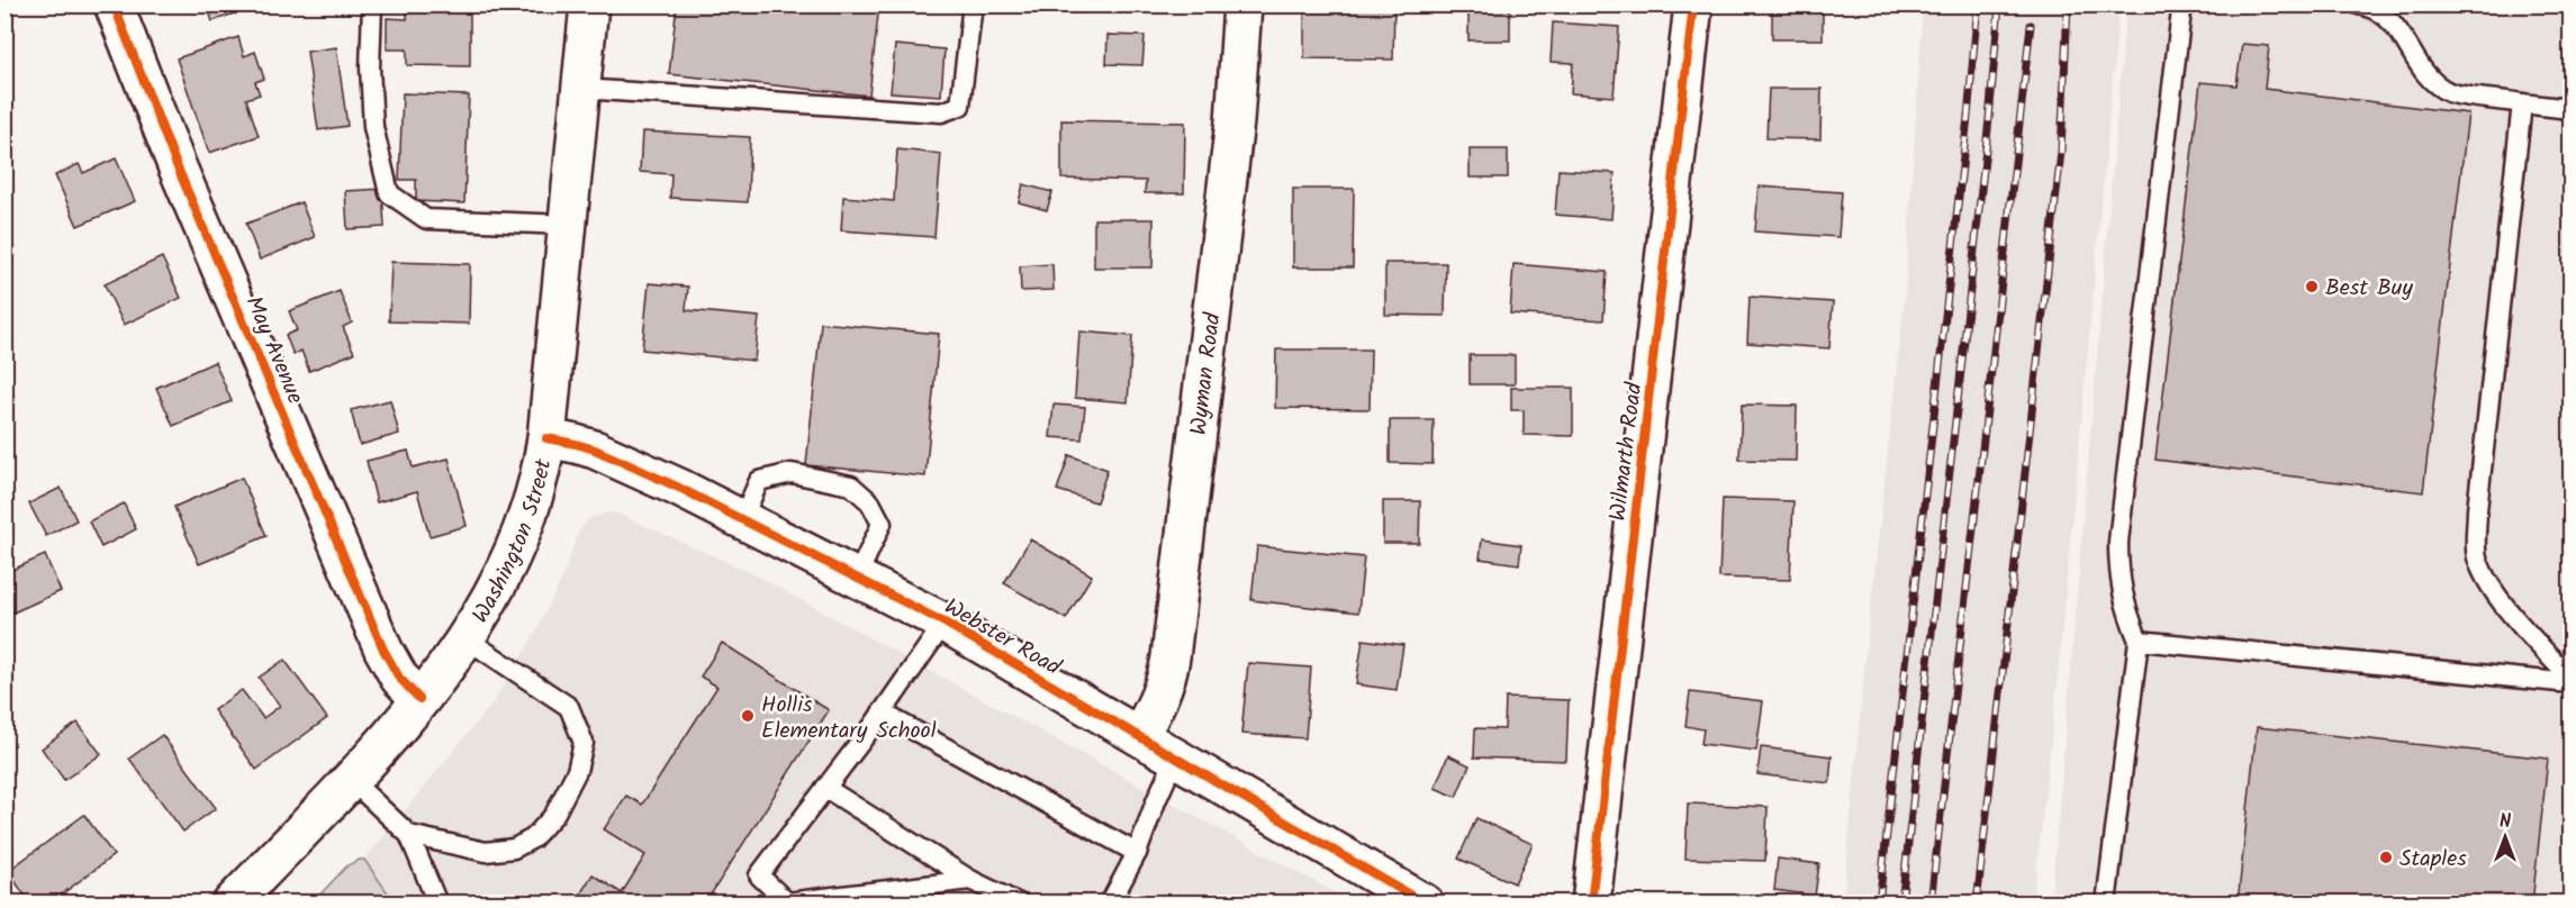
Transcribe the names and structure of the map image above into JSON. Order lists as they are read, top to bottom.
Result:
{
  "streets": {
    "street": [
      "May Avenue",
      "Wyman Road",
      "Wilmarth Road",
      "Washington Street",
      "Webster Road"
    ]
  },
  "crossings": [
    ["May Avenue", "Washington Street"],
    ["Wyman Road", "Webster Road"],
    ["Washington Street", "Webster Road"]
  ],
  "places": ["Best Buy", "Hollis Elementary School", "Staples"],
  "north": "top"
}
